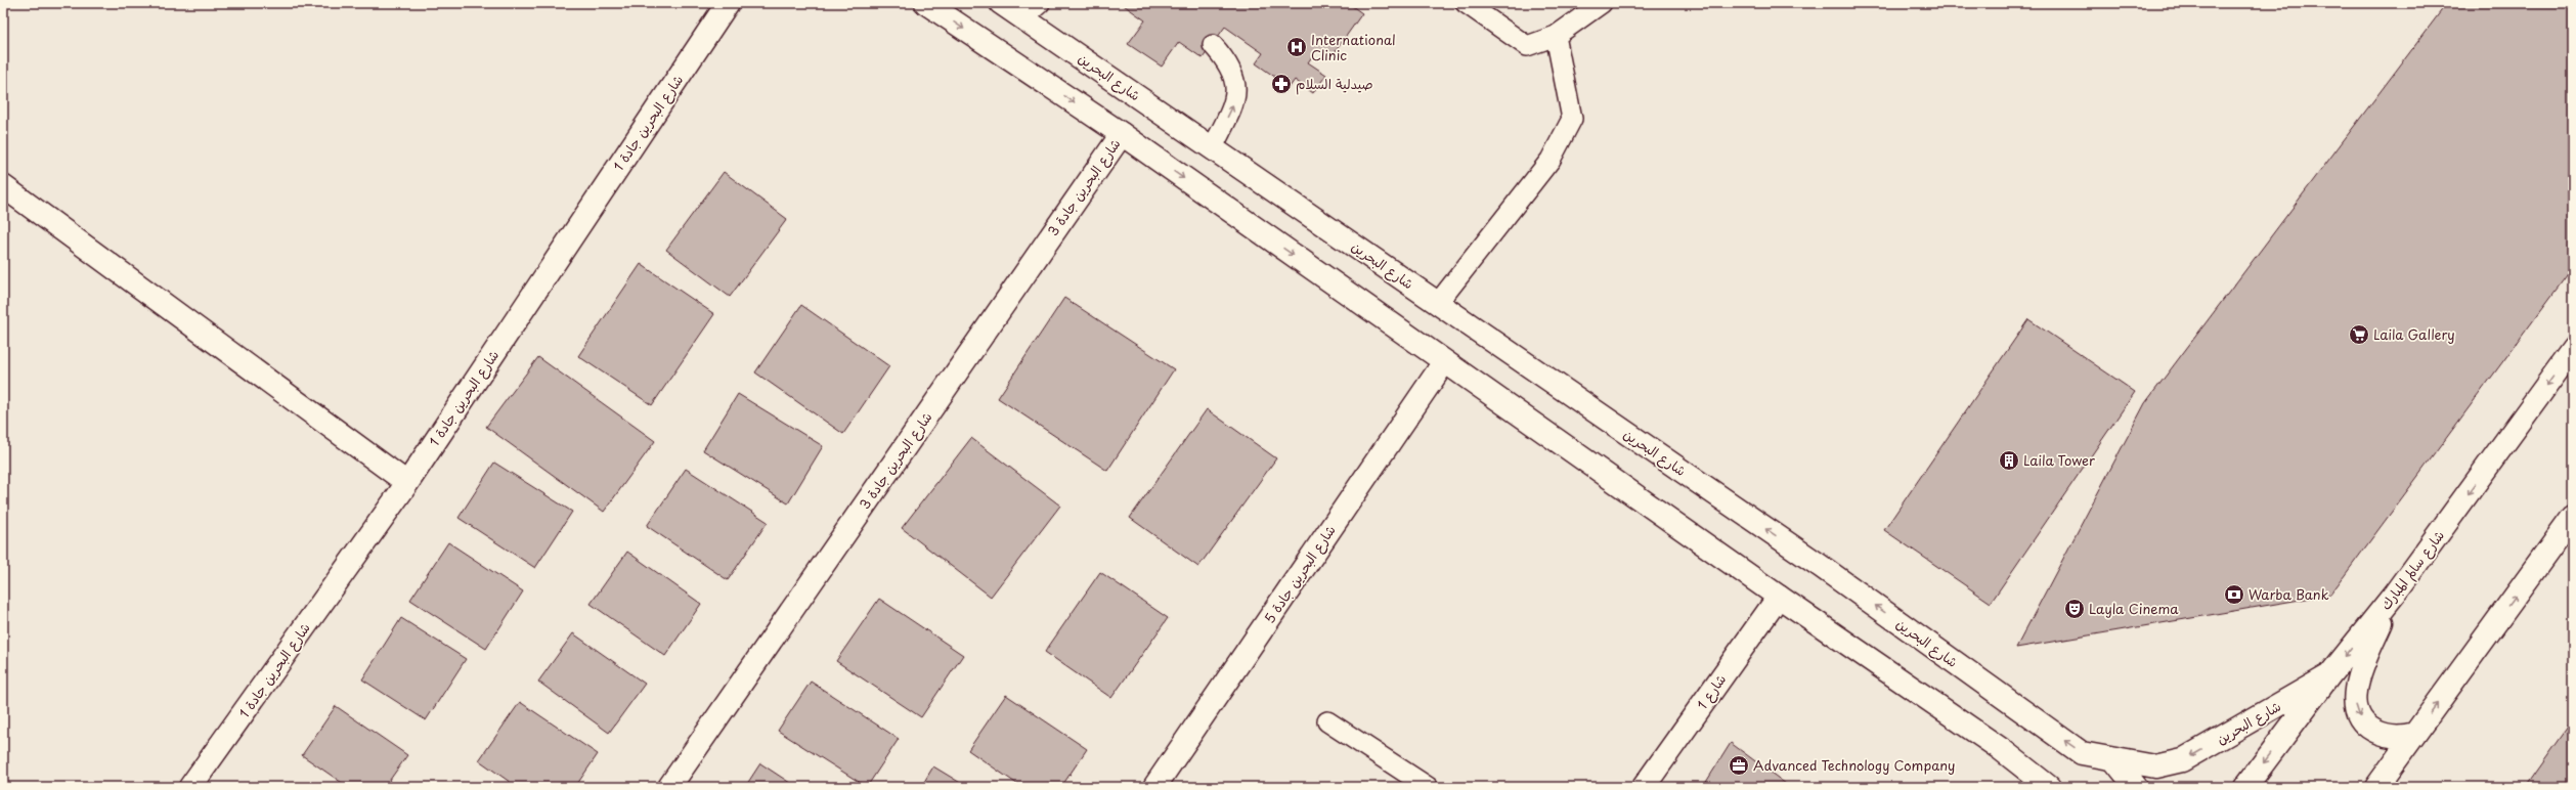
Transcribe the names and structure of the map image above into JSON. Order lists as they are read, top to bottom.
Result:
{
  "streets": {
    "street": [
      "شارع البحرين",
      "شارع البحرين جادة 1",
      "شارع البحرين جادة 3",
      "شارع سالم المبارك",
      "شارع البحرين جادة 5",
      "شارع 1"
    ]
  },
  "crossings": [
    ["شارع البحرين", "شارع سالم المبارك"]
  ],
  "places": {
    "hospital": ["International Clinic"],
    "pharmacy": ["صيدلية السلام"],
    "supermarket": ["Laila Gallery"],
    "building": ["Laila Tower"],
    "bank": ["Warba Bank"],
    "theatre": ["Layla Cinema"],
    "office": ["Advanced Technology Company"]
  }
}
